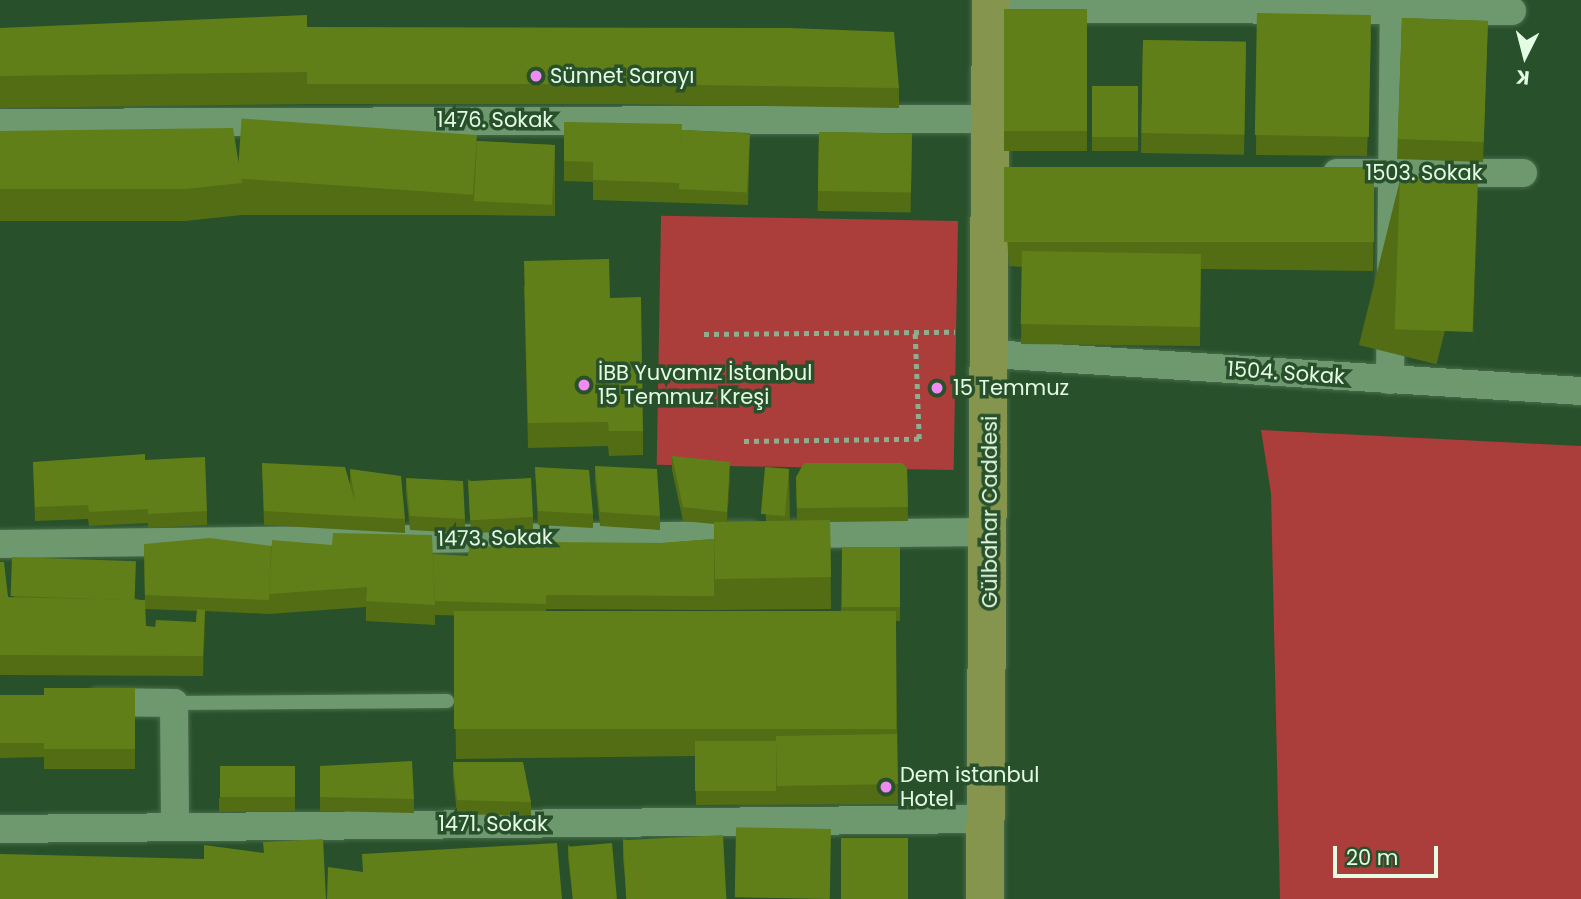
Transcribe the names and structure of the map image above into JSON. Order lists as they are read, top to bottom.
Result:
{
  "streets": {
    "main road": ["Gülbahar Caddesi"],
    "street": [
      "1476. Sokak",
      "1503. Sokak",
      "1504. Sokak",
      "1473. Sokak",
      "1471. Sokak"
    ]
  },
  "crossings": [
    ["1476. Sokak", "Gülbahar Caddesi"],
    ["1504. Sokak", "Gülbahar Caddesi"],
    ["Gülbahar Caddesi", "1473. Sokak"],
    ["Gülbahar Caddesi", "1471. Sokak"]
  ],
  "places": [
    "Sünnet Sarayı",
    "İBB Yuvamız İstanbul 15 Temmuz Kreşi",
    "15 Temmuz",
    "Dem istanbul Hotel"
  ],
  "scale_bar": "20 m",
  "north": "bottom"
}
